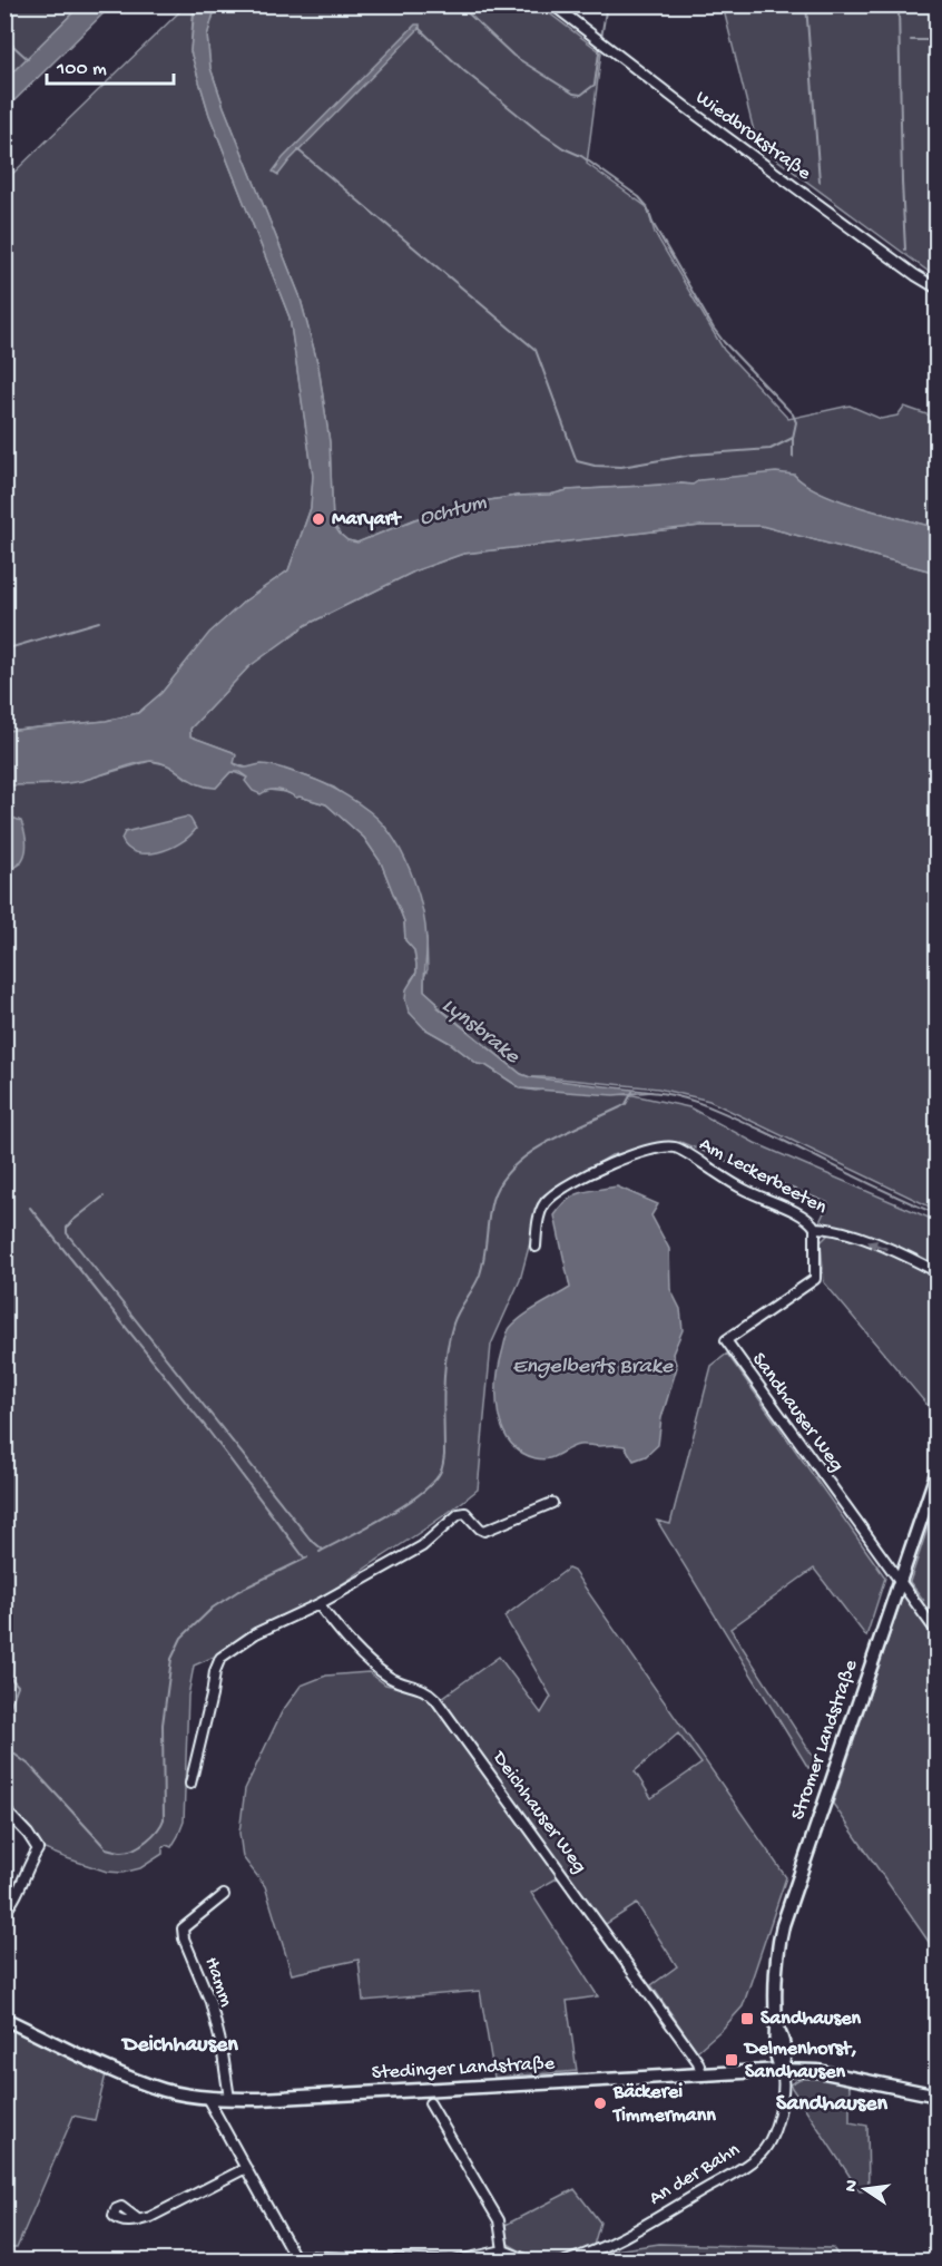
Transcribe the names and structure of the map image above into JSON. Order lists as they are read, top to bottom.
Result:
{
  "streets": {
    "main road": ["Stromer Landstraße", "Stedinger Landstraße"],
    "street": [
      "Wiedbrokstraße",
      "Am Leckerbeeten",
      "Sandhauser Weg",
      "Deichhauser Weg",
      "Hamm",
      "An der Bahn"
    ]
  },
  "crossings": [
    ["Am Leckerbeeten", "Sandhauser Weg"],
    ["Sandhauser Weg", "Stromer Landstraße"],
    ["Stromer Landstraße", "Stedinger Landstraße"],
    ["Stromer Landstraße", "An der Bahn"],
    ["Deichhauser Weg", "Stedinger Landstraße"],
    ["Hamm", "Stedinger Landstraße"],
    ["Stedinger Landstraße", "An der Bahn"]
  ],
  "districts": ["Deichhausen", "Sandhausen"],
  "water": ["Ochtum", "Lynsbrake", "Engelberts Brake"],
  "places": {
    "other": ["Maryart", "Bäckerei Timmermann"],
    "transit": ["Sandhausen", "Delmenhorst, Sandhausen"]
  },
  "scale_bar": "100 m",
  "north": "left"
}
